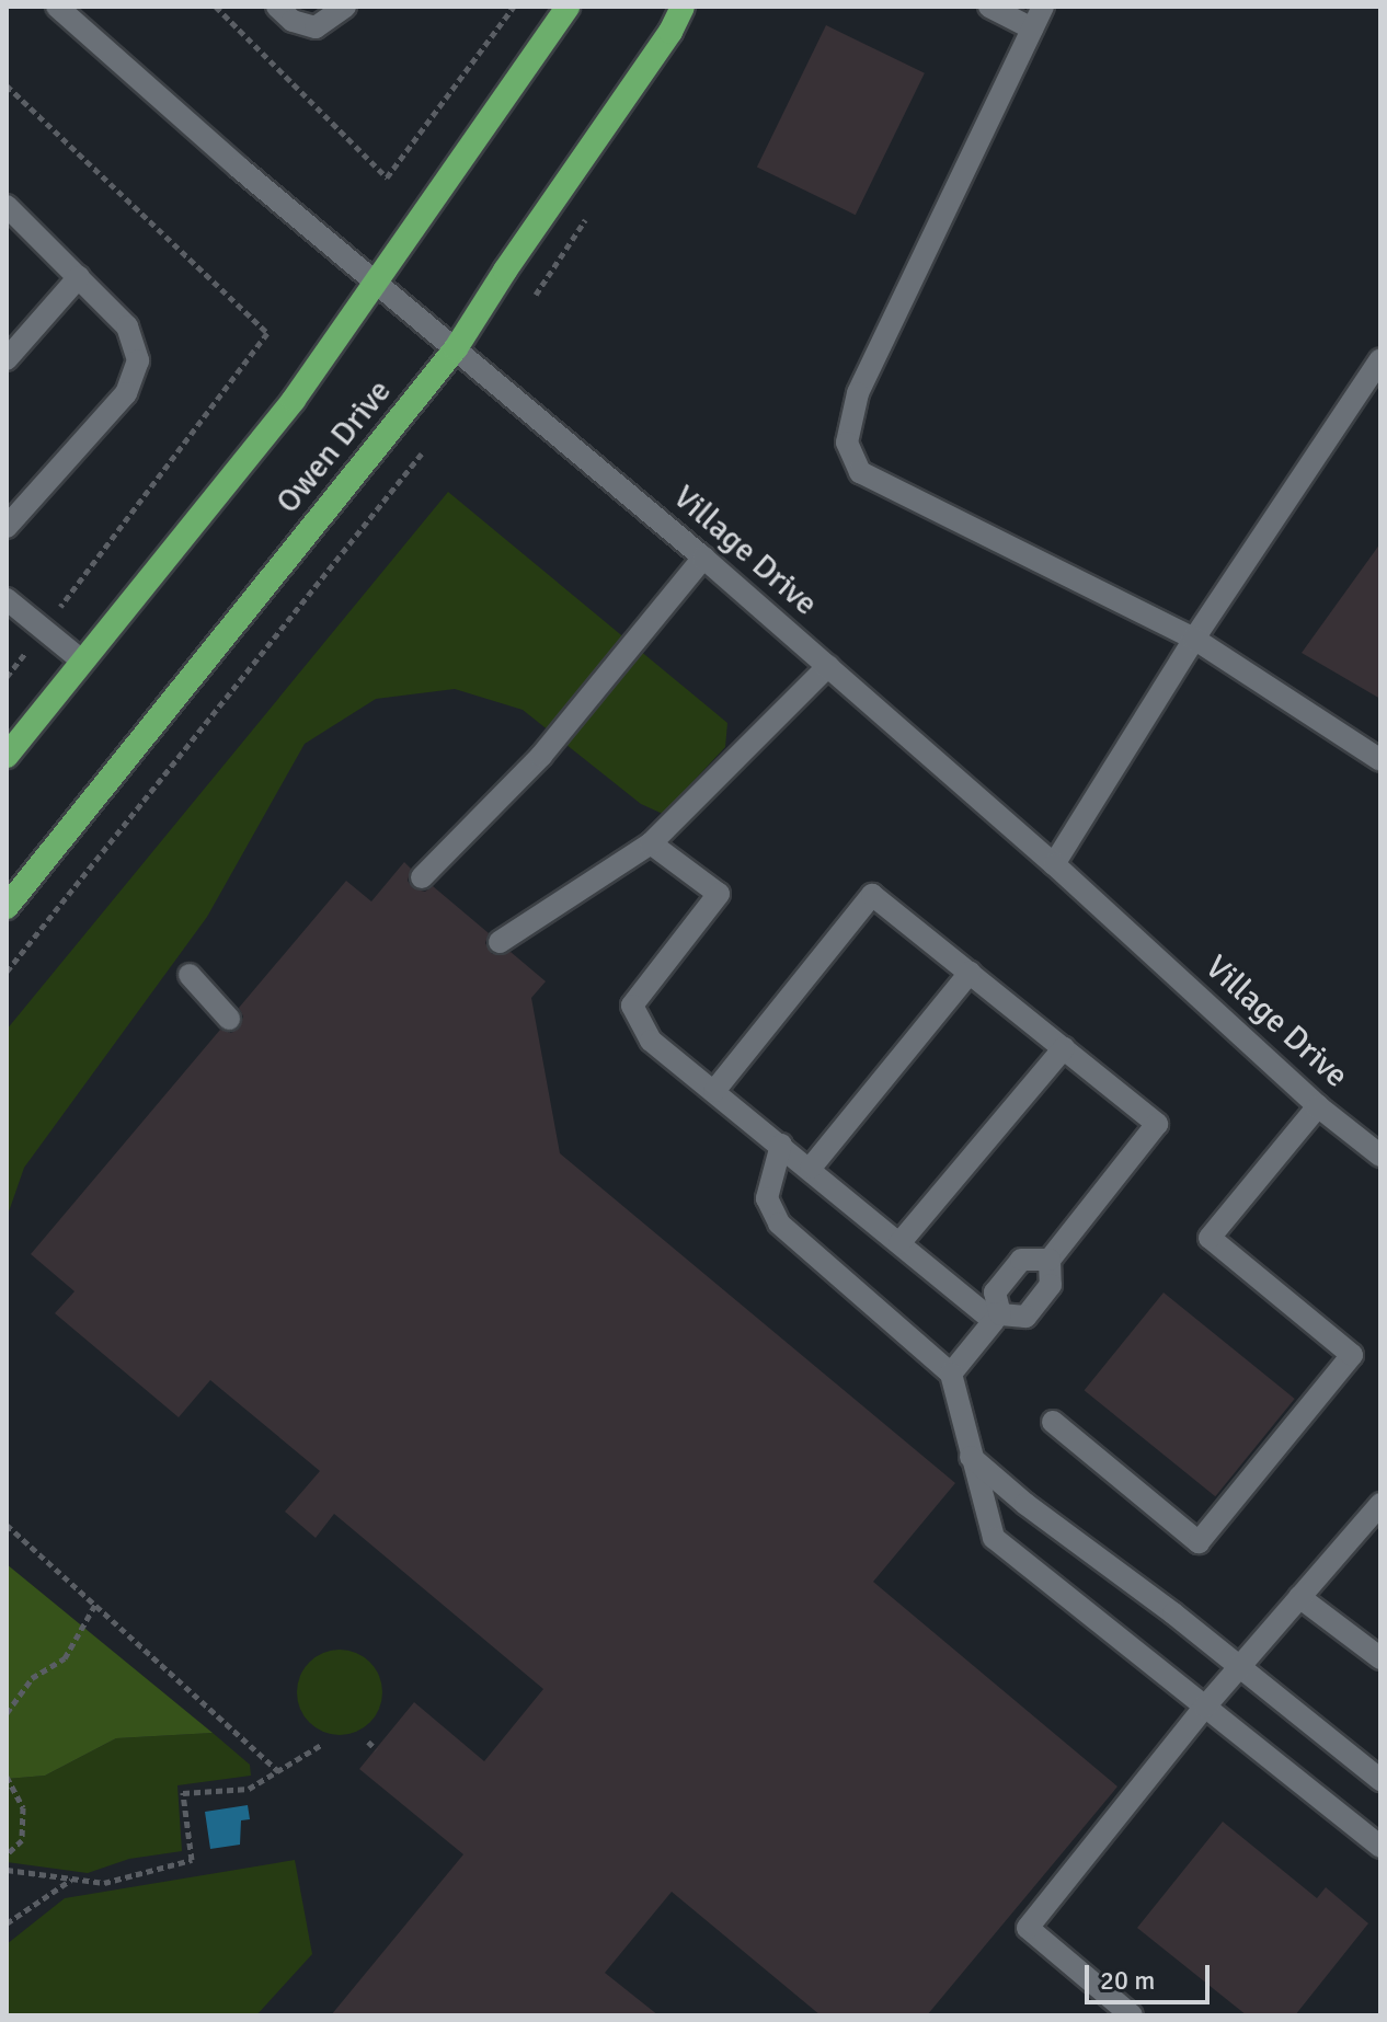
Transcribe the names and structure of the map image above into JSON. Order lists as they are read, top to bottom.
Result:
{
  "streets": {
    "highway": ["Owen Drive"],
    "main road": ["Village Drive"]
  },
  "crossings": [
    ["Owen Drive", "Village Drive"]
  ],
  "scale_bar": "20 m"
}
